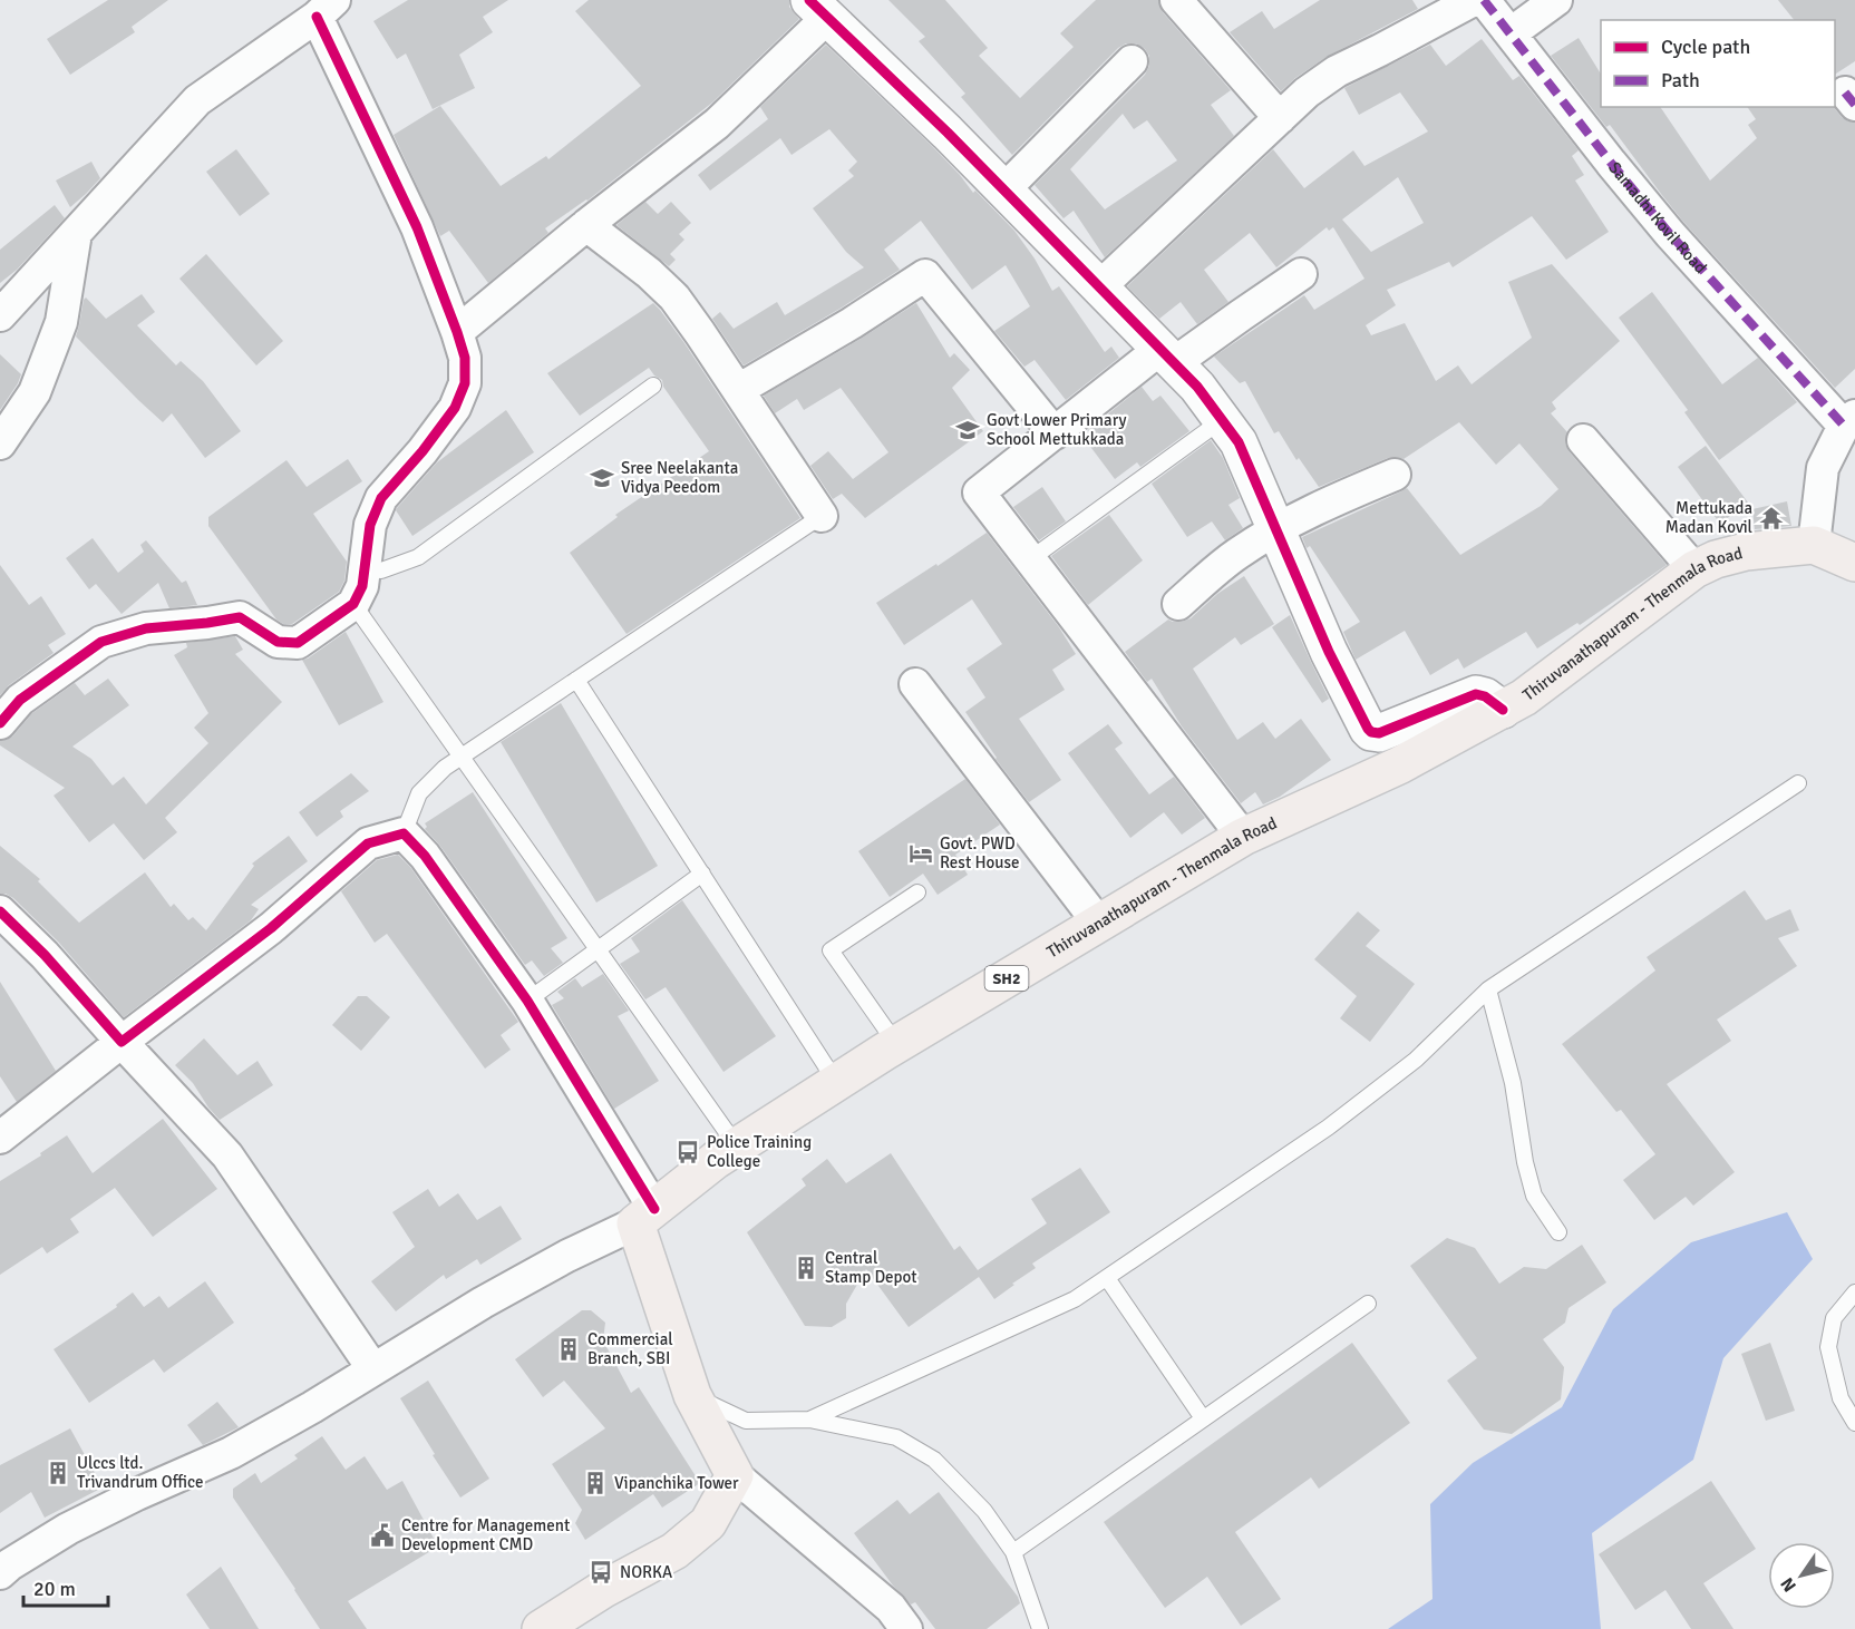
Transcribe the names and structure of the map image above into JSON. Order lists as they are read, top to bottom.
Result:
{
  "streets": {
    "main road": ["Thiruvanathapuram - Thenmala Road", "SH2"],
    "street": ["Samadhi Kovil Road"]
  },
  "places": {
    "school or university": ["Govt Lower Primary School Mettukkada", "Sree Neelakanta Vidya Peedom"],
    "temple": ["Mettukada Madan Kovil"],
    "hotel": ["Govt. PWD Rest House"],
    "bus stop": ["Police Training College", "NORKA"],
    "building": [
      "Central Stamp Depot",
      "Commercial Branch, SBI",
      "Ulccs ltd. Trivandrum Office",
      "Vipanchika Tower"
    ],
    "public building": ["Centre for Management Development CMD"]
  },
  "legend": ["Cycle path", "Path"],
  "scale_bar": "20 m",
  "north": "bottom left"
}
